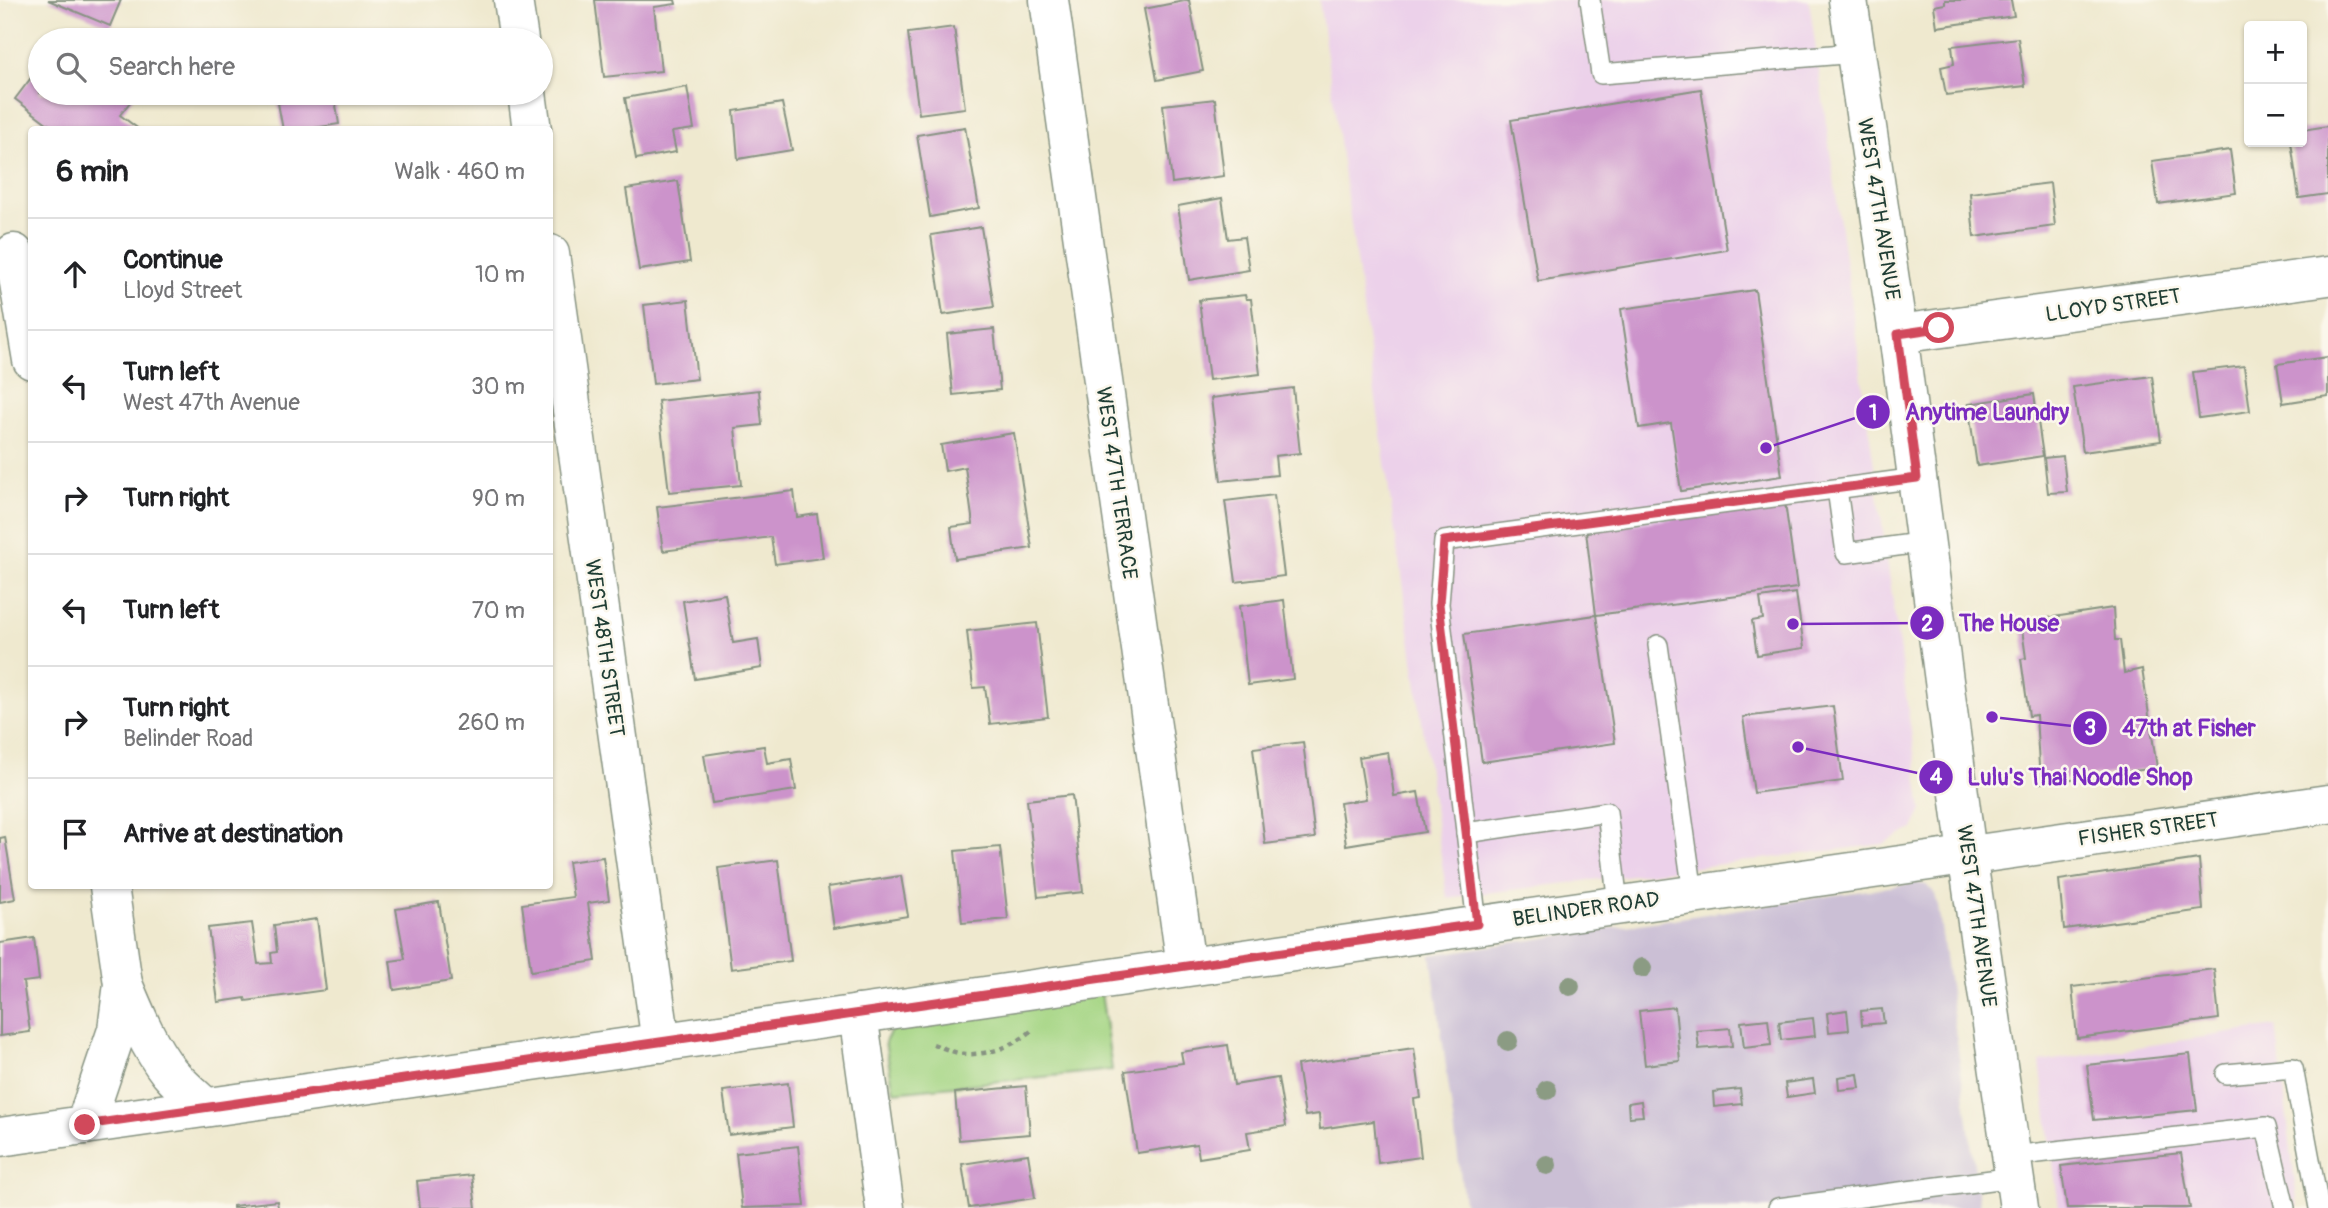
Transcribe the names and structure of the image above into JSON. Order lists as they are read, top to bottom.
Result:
{
  "streets": {
    "street": [
      "WEST 47TH AVENUE",
      "LLOYD STREET",
      "WEST 47TH TERRACE",
      "WEST 48TH STREET",
      "FISHER STREET",
      "BELINDER ROAD"
    ]
  },
  "crossings": [
    ["WEST 47TH AVENUE", "LLOYD STREET"],
    ["WEST 47TH AVENUE", "FISHER STREET"],
    ["WEST 47TH AVENUE", "BELINDER ROAD"],
    ["WEST 47TH TERRACE", "BELINDER ROAD"],
    ["WEST 48TH STREET", "BELINDER ROAD"],
    ["FISHER STREET", "BELINDER ROAD"]
  ],
  "places": [
    "Anytime Laundry",
    "The House",
    "47th at Fisher",
    "Lulu's Thai Noodle Shop"
  ],
  "page": {
    "map_buttons": ["+", "−"],
    "search": "Search here",
    "heading": ["6 min", "Walk · 460 m"],
    "list": [
      ["Continue", "Lloyd Street", "10 m"],
      ["Turn left", "West 47th Avenue", "30 m"],
      ["Turn right", "90 m"],
      ["Turn left", "70 m"],
      ["Turn right", "Belinder Road", "260 m"],
      "Arrive at destination"
    ]
  }
}
